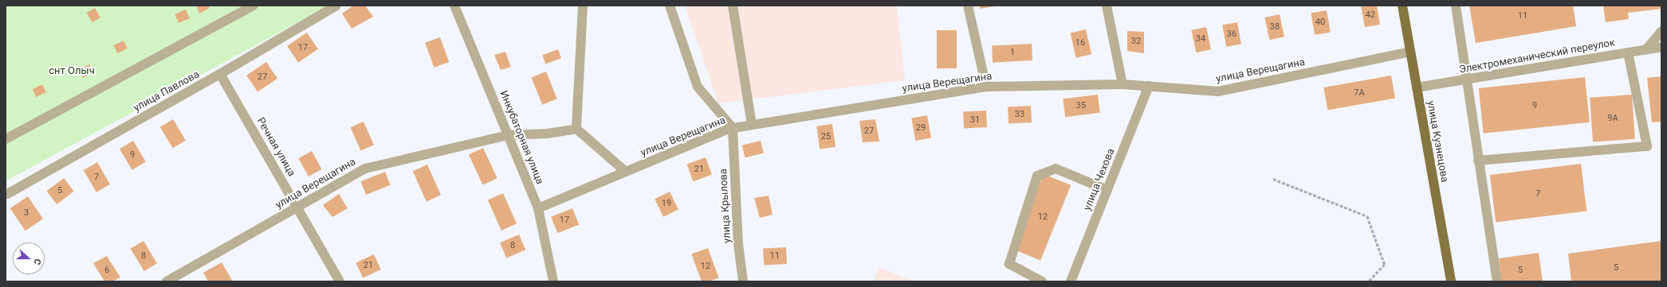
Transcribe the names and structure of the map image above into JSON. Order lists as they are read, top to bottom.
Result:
{
  "streets": {
    "main road": ["улица Кузнецова"],
    "street": [
      "Электромеханический переулок",
      "улица Верещагина",
      "улица Павлова",
      "Инкубаторная улица",
      "Речная улица",
      "улица Чехова",
      "улица Крылова"
    ]
  },
  "crossings": [
    ["Электромеханический переулок", "улица Кузнецова"],
    ["улица Верещагина", "Инкубаторная улица"],
    ["улица Верещагина", "улица Кузнецова"],
    ["улица Верещагина", "Речная улица"],
    ["улица Верещагина", "улица Чехова"],
    ["улица Верещагина", "улица Крылова"],
    ["улица Павлова", "Речная улица"]
  ],
  "parks": ["снт Олыч"],
  "house_numbers": [
    "42",
    "11",
    "40",
    "38",
    "36",
    "34",
    "32",
    "16",
    "17",
    "1",
    "27",
    "7А",
    "35",
    "9",
    "33",
    "9А",
    "31",
    "29",
    "27",
    "25",
    "9",
    "21",
    "7",
    "5",
    "7",
    "19",
    "3",
    "12",
    "17",
    "8",
    "8",
    "11",
    "21",
    "12",
    "5",
    "6",
    "5"
  ],
  "north": "right"
}
